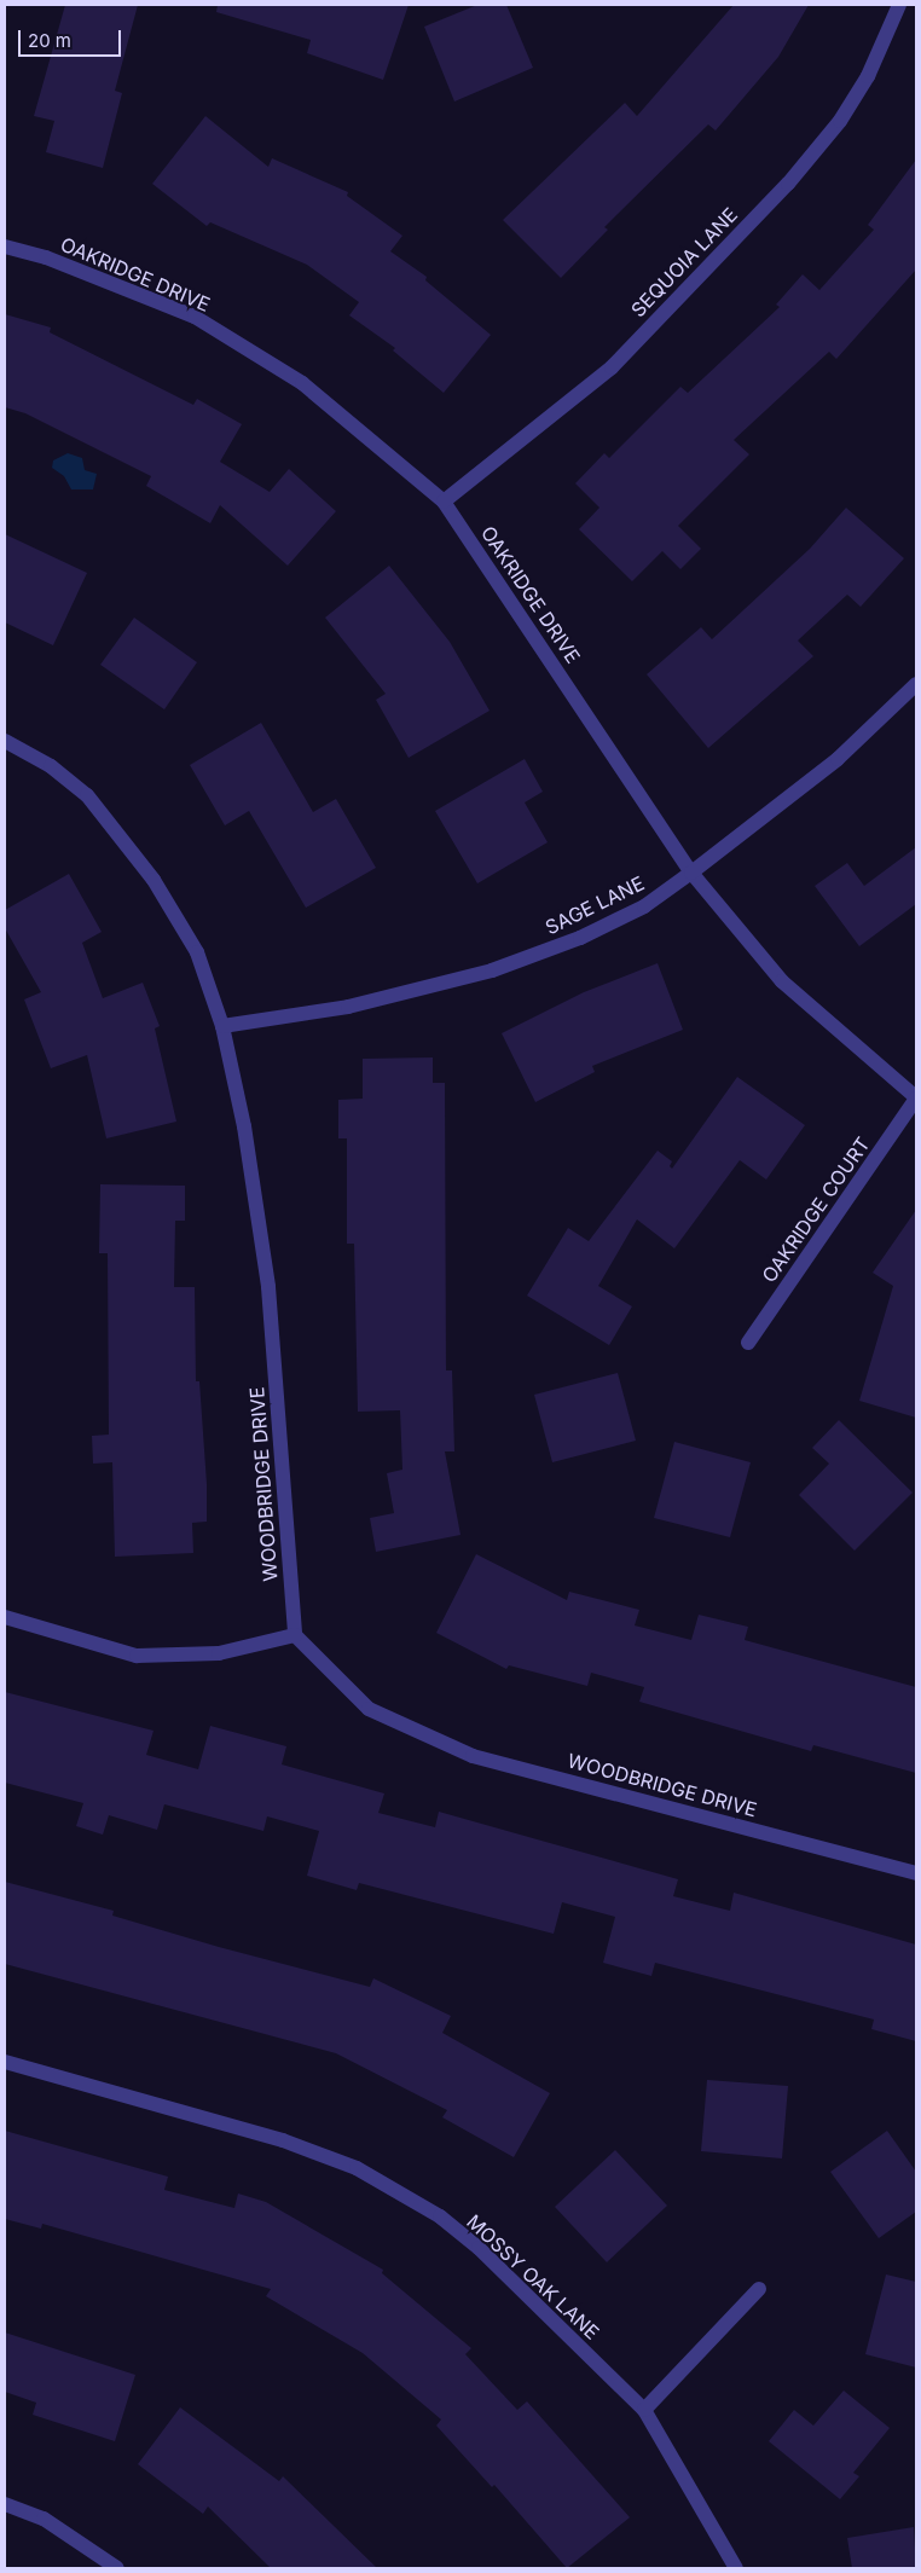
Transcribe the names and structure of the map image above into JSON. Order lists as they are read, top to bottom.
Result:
{
  "streets": {
    "street": [
      "SEQUOIA LANE",
      "OAKRIDGE DRIVE",
      "SAGE LANE",
      "OAKRIDGE COURT",
      "WOODBRIDGE DRIVE",
      "MOSSY OAK LANE"
    ]
  },
  "crossings": [
    ["SEQUOIA LANE", "OAKRIDGE DRIVE"],
    ["OAKRIDGE DRIVE", "SAGE LANE"],
    ["OAKRIDGE DRIVE", "OAKRIDGE COURT"],
    ["SAGE LANE", "WOODBRIDGE DRIVE"]
  ],
  "scale_bar": "20 m"
}
